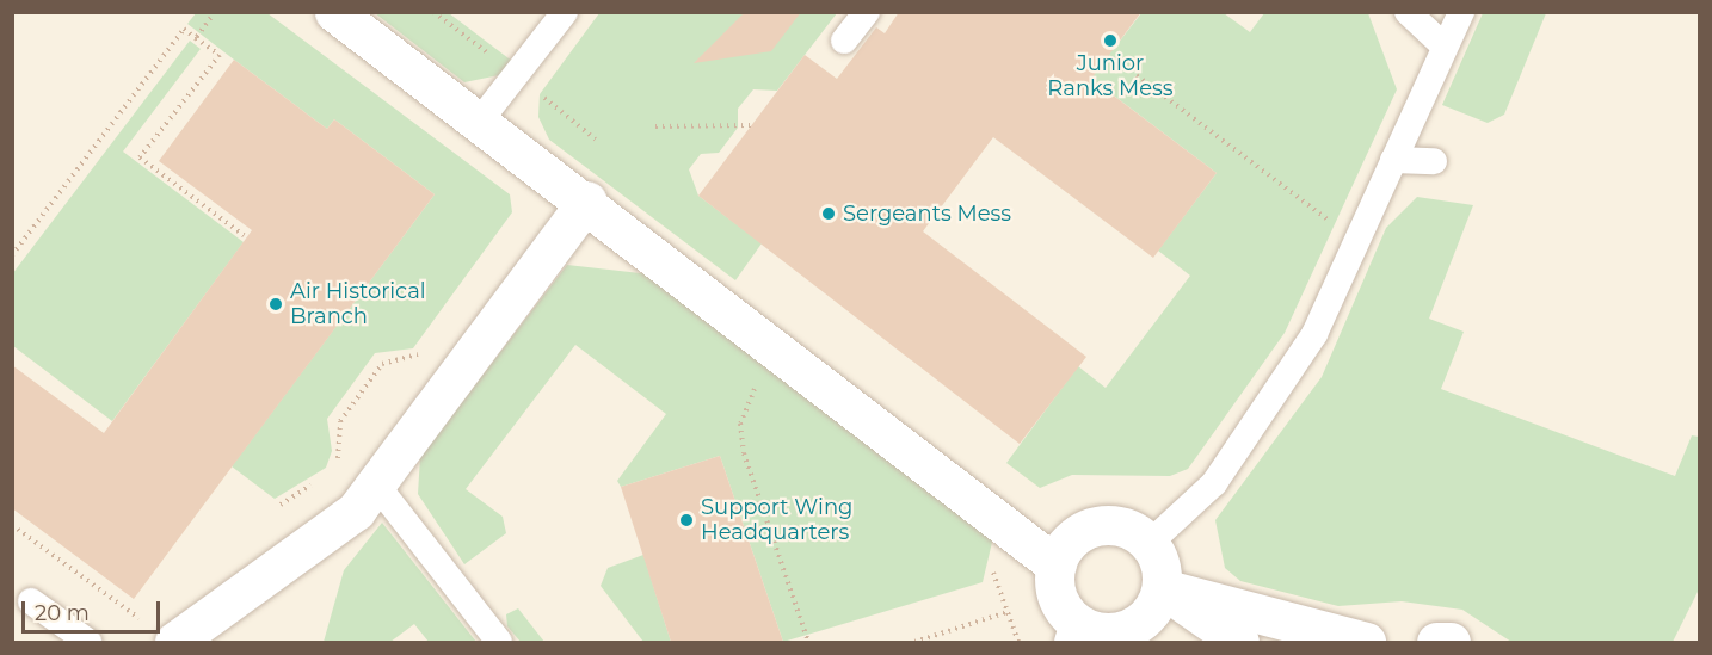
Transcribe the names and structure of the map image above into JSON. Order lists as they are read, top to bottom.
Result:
{
  "places": [
    "Junior Ranks Mess",
    "Sergeants Mess",
    "Air Historical Branch",
    "Support Wing Headquarters"
  ],
  "scale_bar": "20 m"
}
